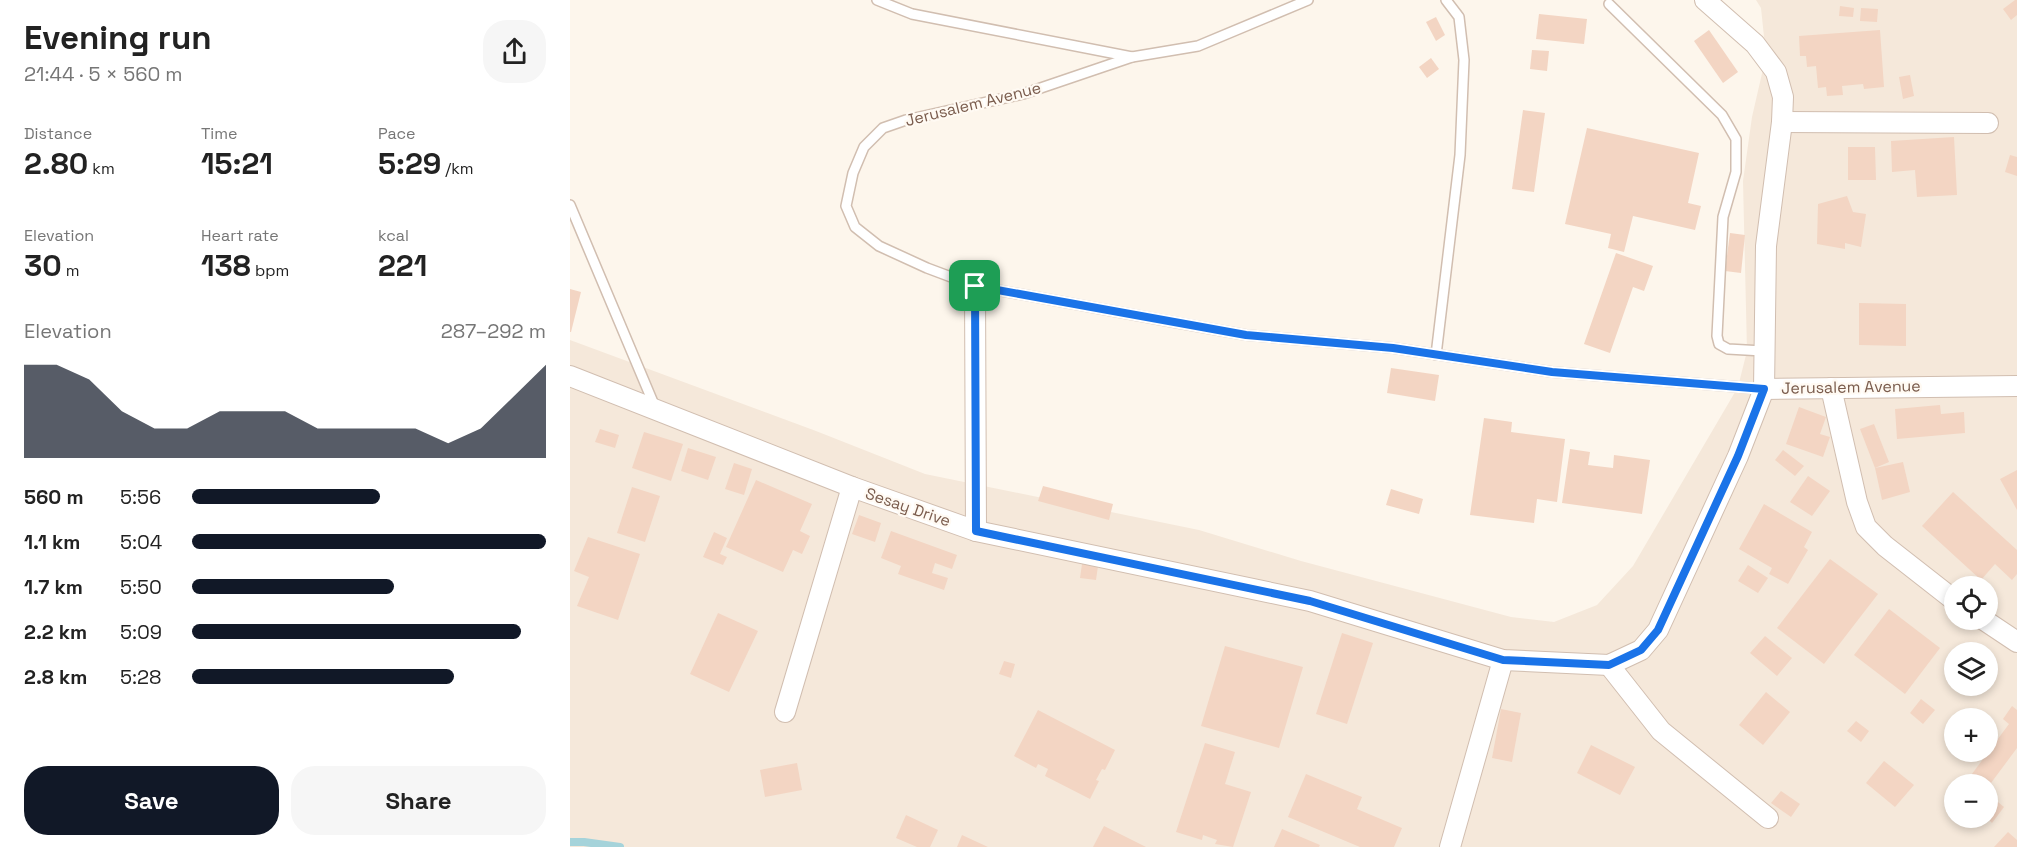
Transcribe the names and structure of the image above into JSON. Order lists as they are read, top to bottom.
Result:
{
  "streets": {
    "street": ["Jerusalem Avenue", "Sesay Drive"]
  },
  "crossings": [
    ["Jerusalem Avenue", "Sesay Drive"]
  ],
  "page": {
    "heading": ["Evening run", "21:44 · 5 × 560 m"],
    "stats": [
      ["Distance", "2.80 km"],
      ["Time", "15:21"],
      ["Pace", "5:29 /km"],
      ["Elevation", "30 m"],
      ["Heart rate", "138 bpm"],
      ["kcal", "221"]
    ],
    "chart": ["Elevation", "287–292 m"],
    "list": [
      {
        "name": "560 m",
        "note": "5:56"
      },
      {
        "name": "1.1 km",
        "note": "5:04"
      },
      {
        "name": "1.7 km",
        "note": "5:50"
      },
      {
        "name": "2.2 km",
        "note": "5:09"
      },
      {
        "name": "2.8 km",
        "note": "5:28"
      }
    ],
    "map_buttons": ["+", "−"],
    "buttons": ["Save", "Share"]
  }
}
